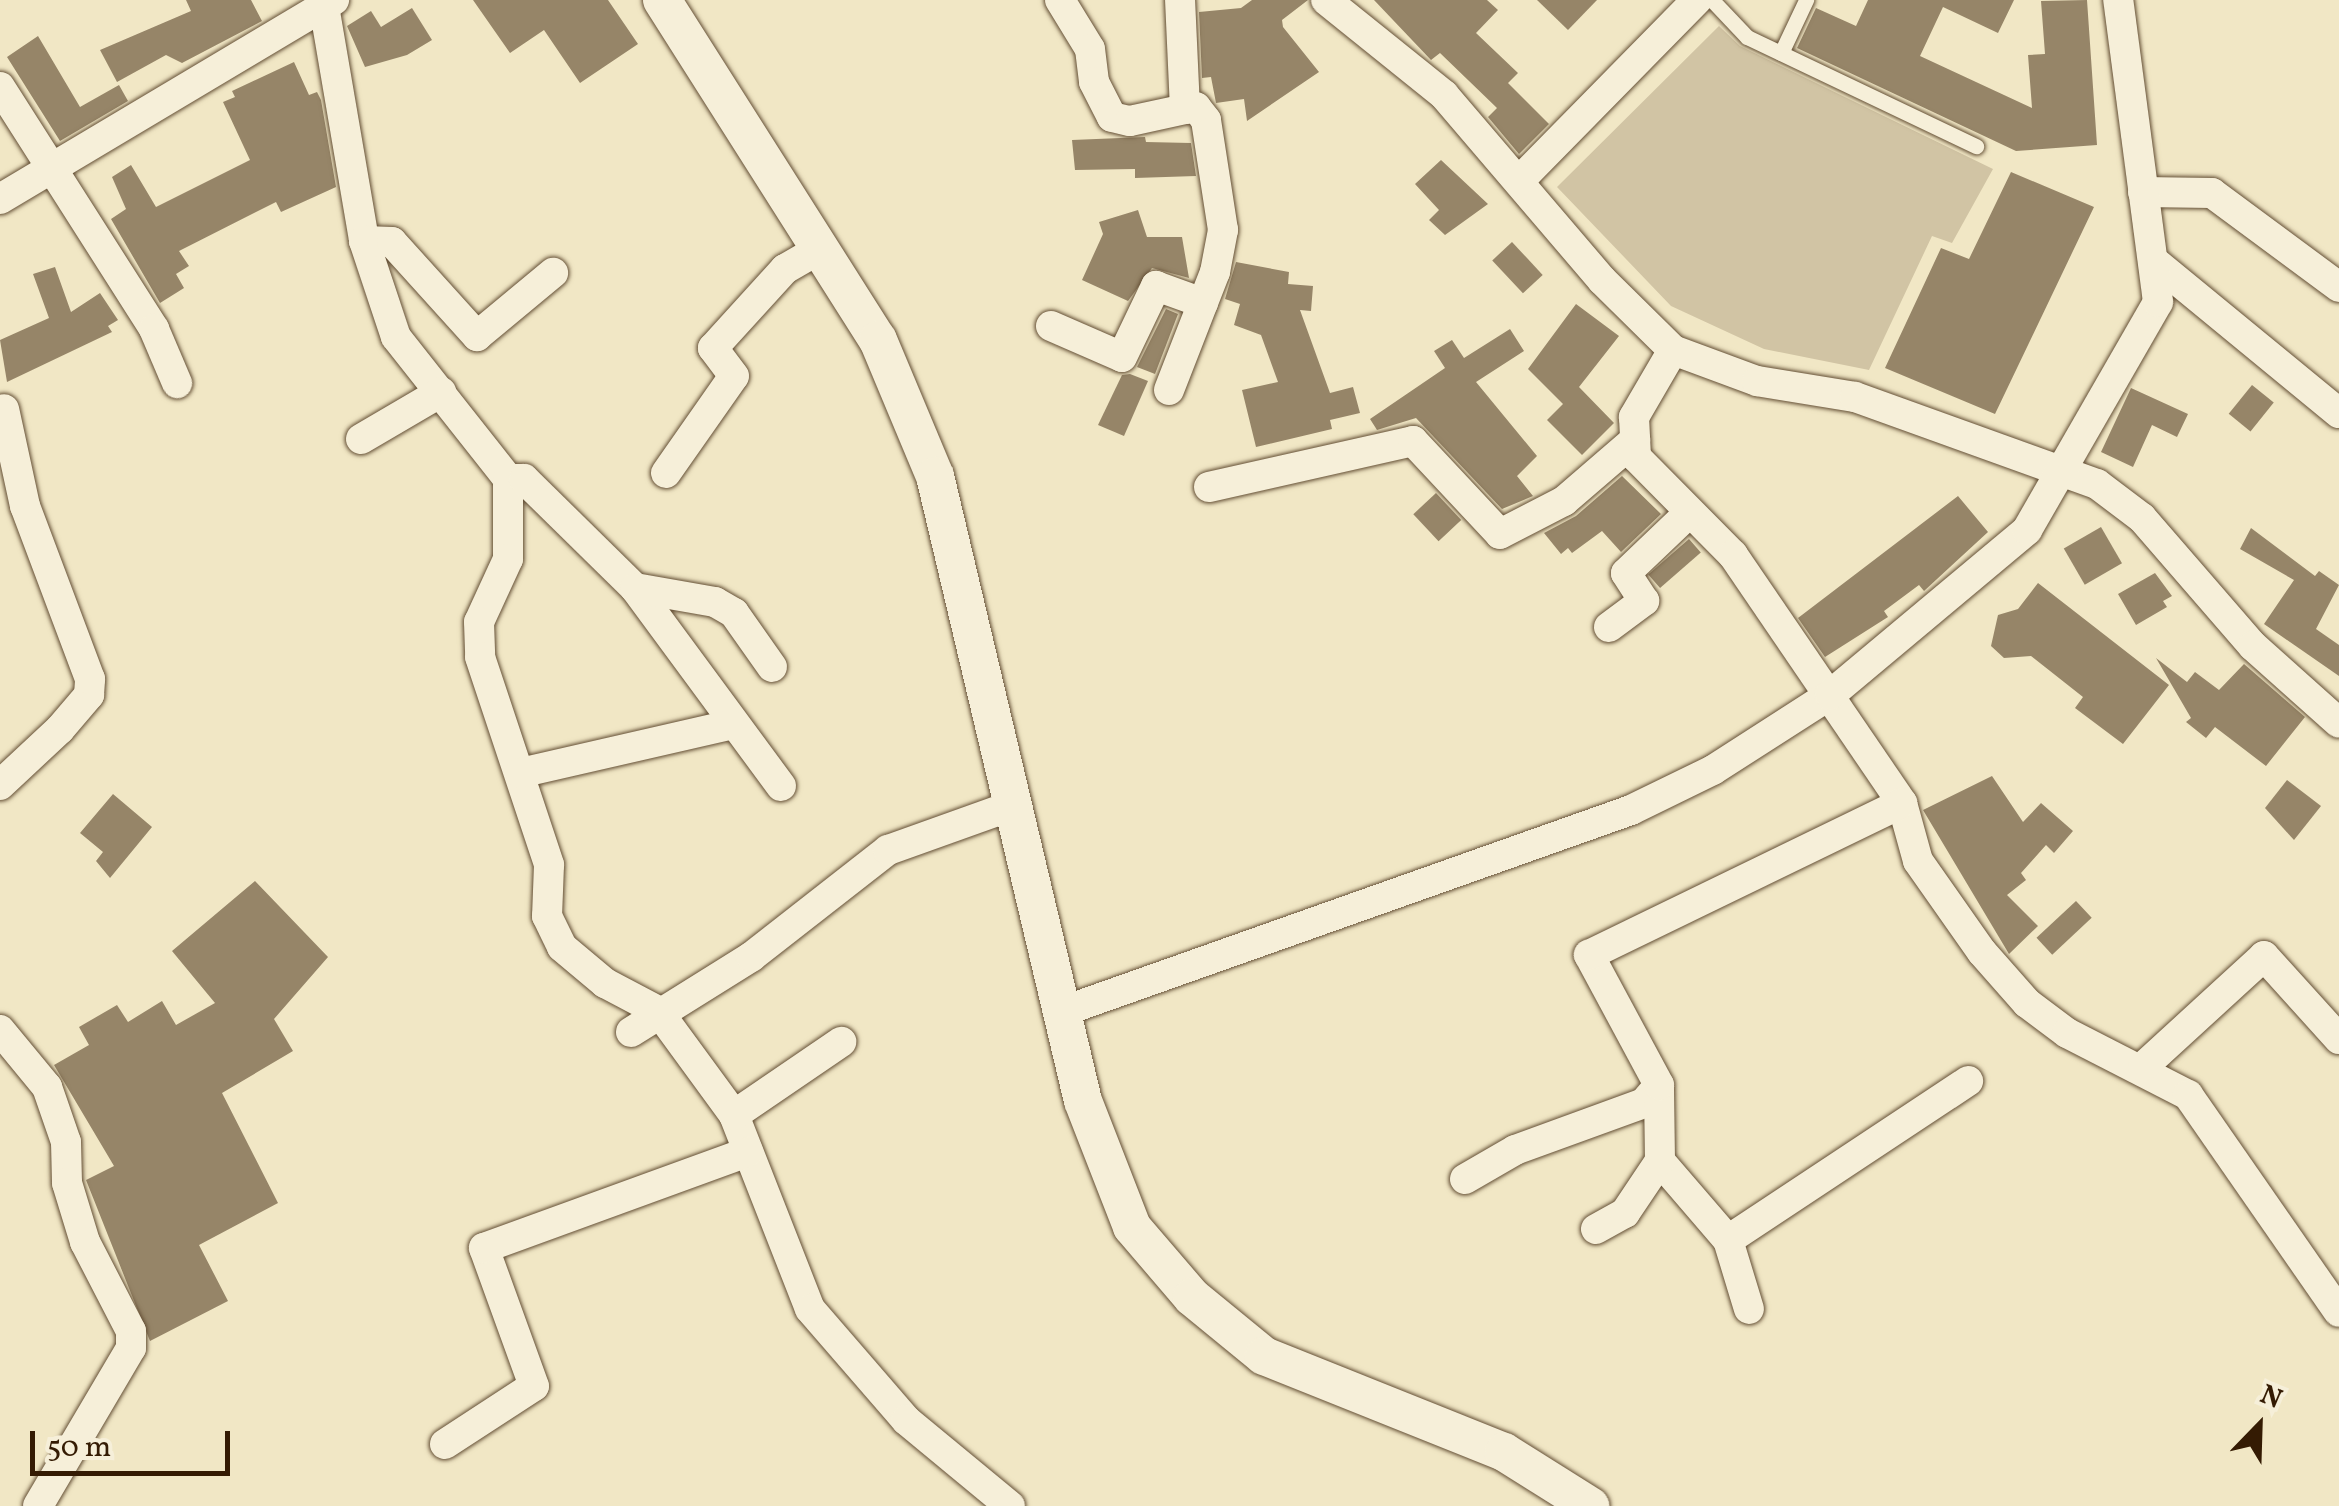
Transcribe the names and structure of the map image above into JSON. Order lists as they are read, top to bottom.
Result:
{
  "scale_bar": "50 m",
  "north": "top right"
}
